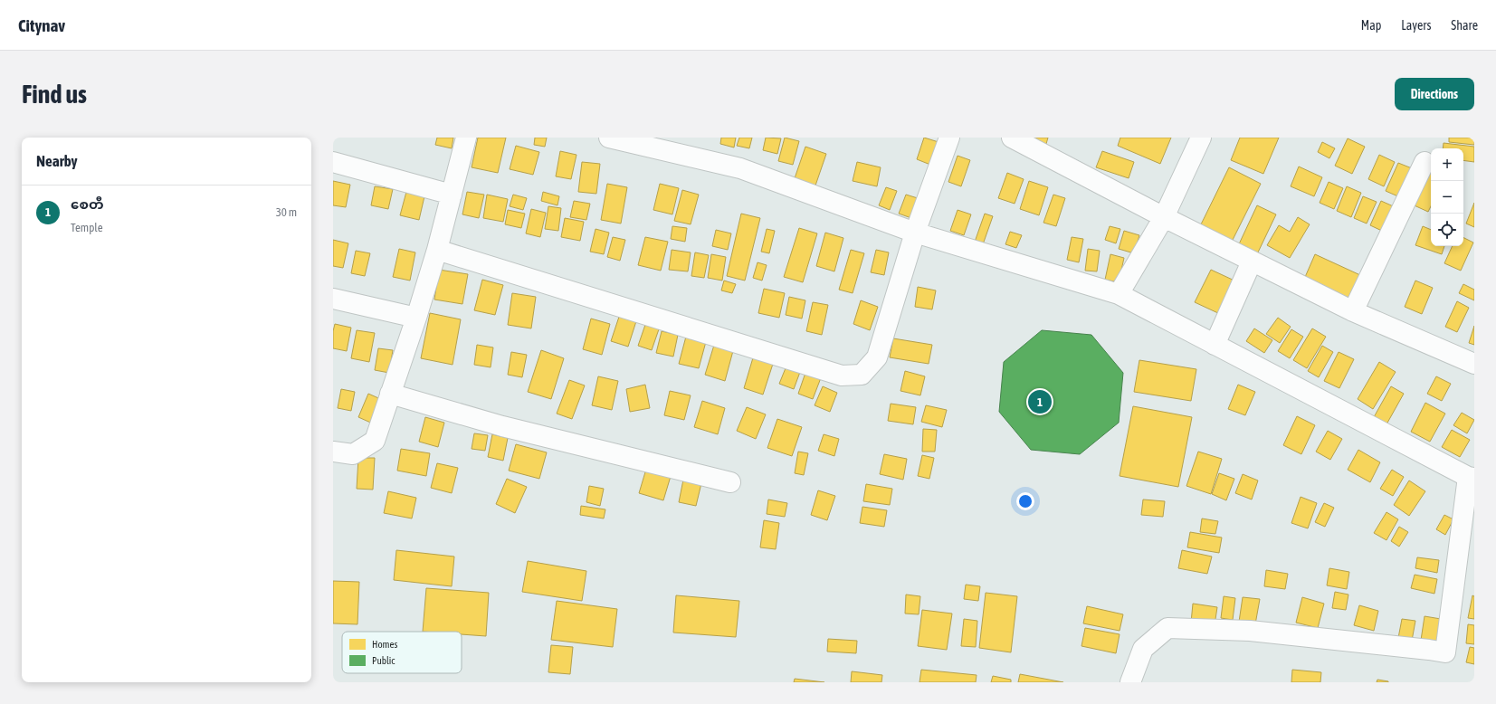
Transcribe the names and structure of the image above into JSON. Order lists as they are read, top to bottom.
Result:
{
  "legend": ["Homes", "Public"],
  "page": {
    "header": "Citynav",
    "nav": ["Map", "Layers", "Share"],
    "buttons": "Directions",
    "title": "Find us",
    "heading": "Nearby",
    "map_buttons": ["+", "−"],
    "list": [
      {
        "mark": "1",
        "name": "စေတီ",
        "note": "Temple",
        "value": "30 m"
      }
    ],
    "pins": "1"
  }
}
